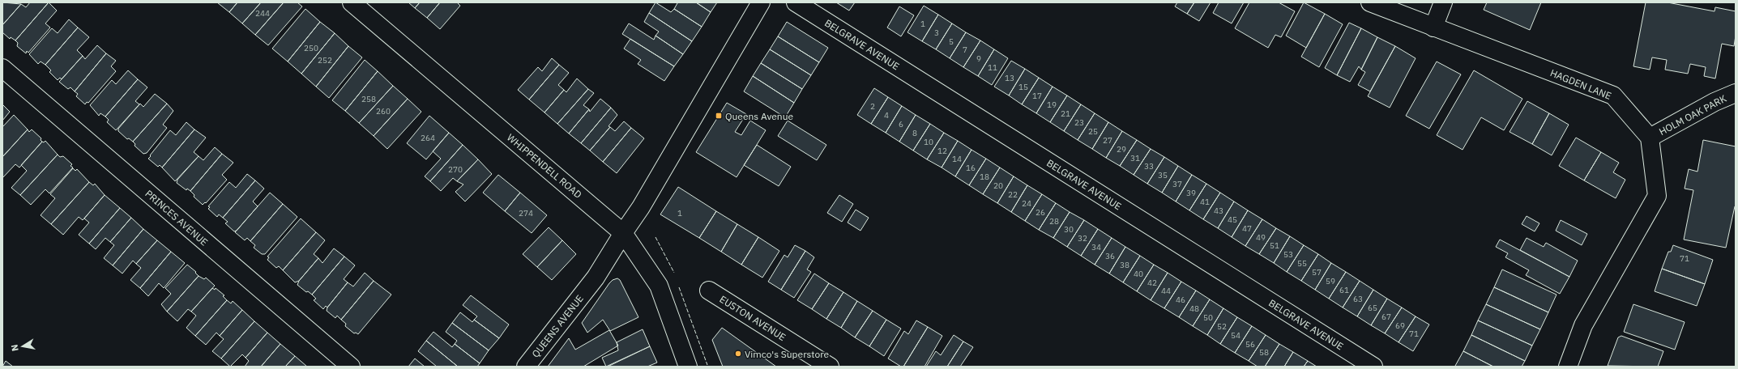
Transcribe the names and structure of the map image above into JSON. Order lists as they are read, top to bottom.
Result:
{
  "streets": {
    "street": [
      "BELGRAVE AVENUE",
      "HAGDEN LANE",
      "HOLM OAK PARK",
      "WHIPPENDELL ROAD",
      "PRINCES AVENUE",
      "EUSTON AVENUE",
      "QUEENS AVENUE"
    ]
  },
  "crossings": [
    ["HAGDEN LANE", "HOLM OAK PARK"],
    ["WHIPPENDELL ROAD", "QUEENS AVENUE"]
  ],
  "places": {
    "transit": ["Queens Avenue"],
    "other": ["Vimco's Superstore"]
  },
  "house_numbers": [
    "244",
    "1",
    "3",
    "5",
    "250",
    "7",
    "9",
    "252",
    "11",
    "13",
    "15",
    "17",
    "258",
    "19",
    "2",
    "260",
    "21",
    "4",
    "23",
    "6",
    "25",
    "8",
    "264",
    "27",
    "10",
    "29",
    "12",
    "31",
    "14",
    "33",
    "16",
    "270",
    "35",
    "18",
    "37",
    "20",
    "39",
    "22",
    "41",
    "24",
    "43",
    "26",
    "274",
    "1",
    "45",
    "28",
    "47",
    "30",
    "49",
    "32",
    "51",
    "34",
    "53",
    "36",
    "71",
    "55",
    "38",
    "57",
    "40",
    "59",
    "42",
    "61",
    "44",
    "63",
    "46",
    "65",
    "48",
    "67",
    "50",
    "69",
    "52",
    "71",
    "54",
    "56",
    "58"
  ],
  "north": "left"
}
